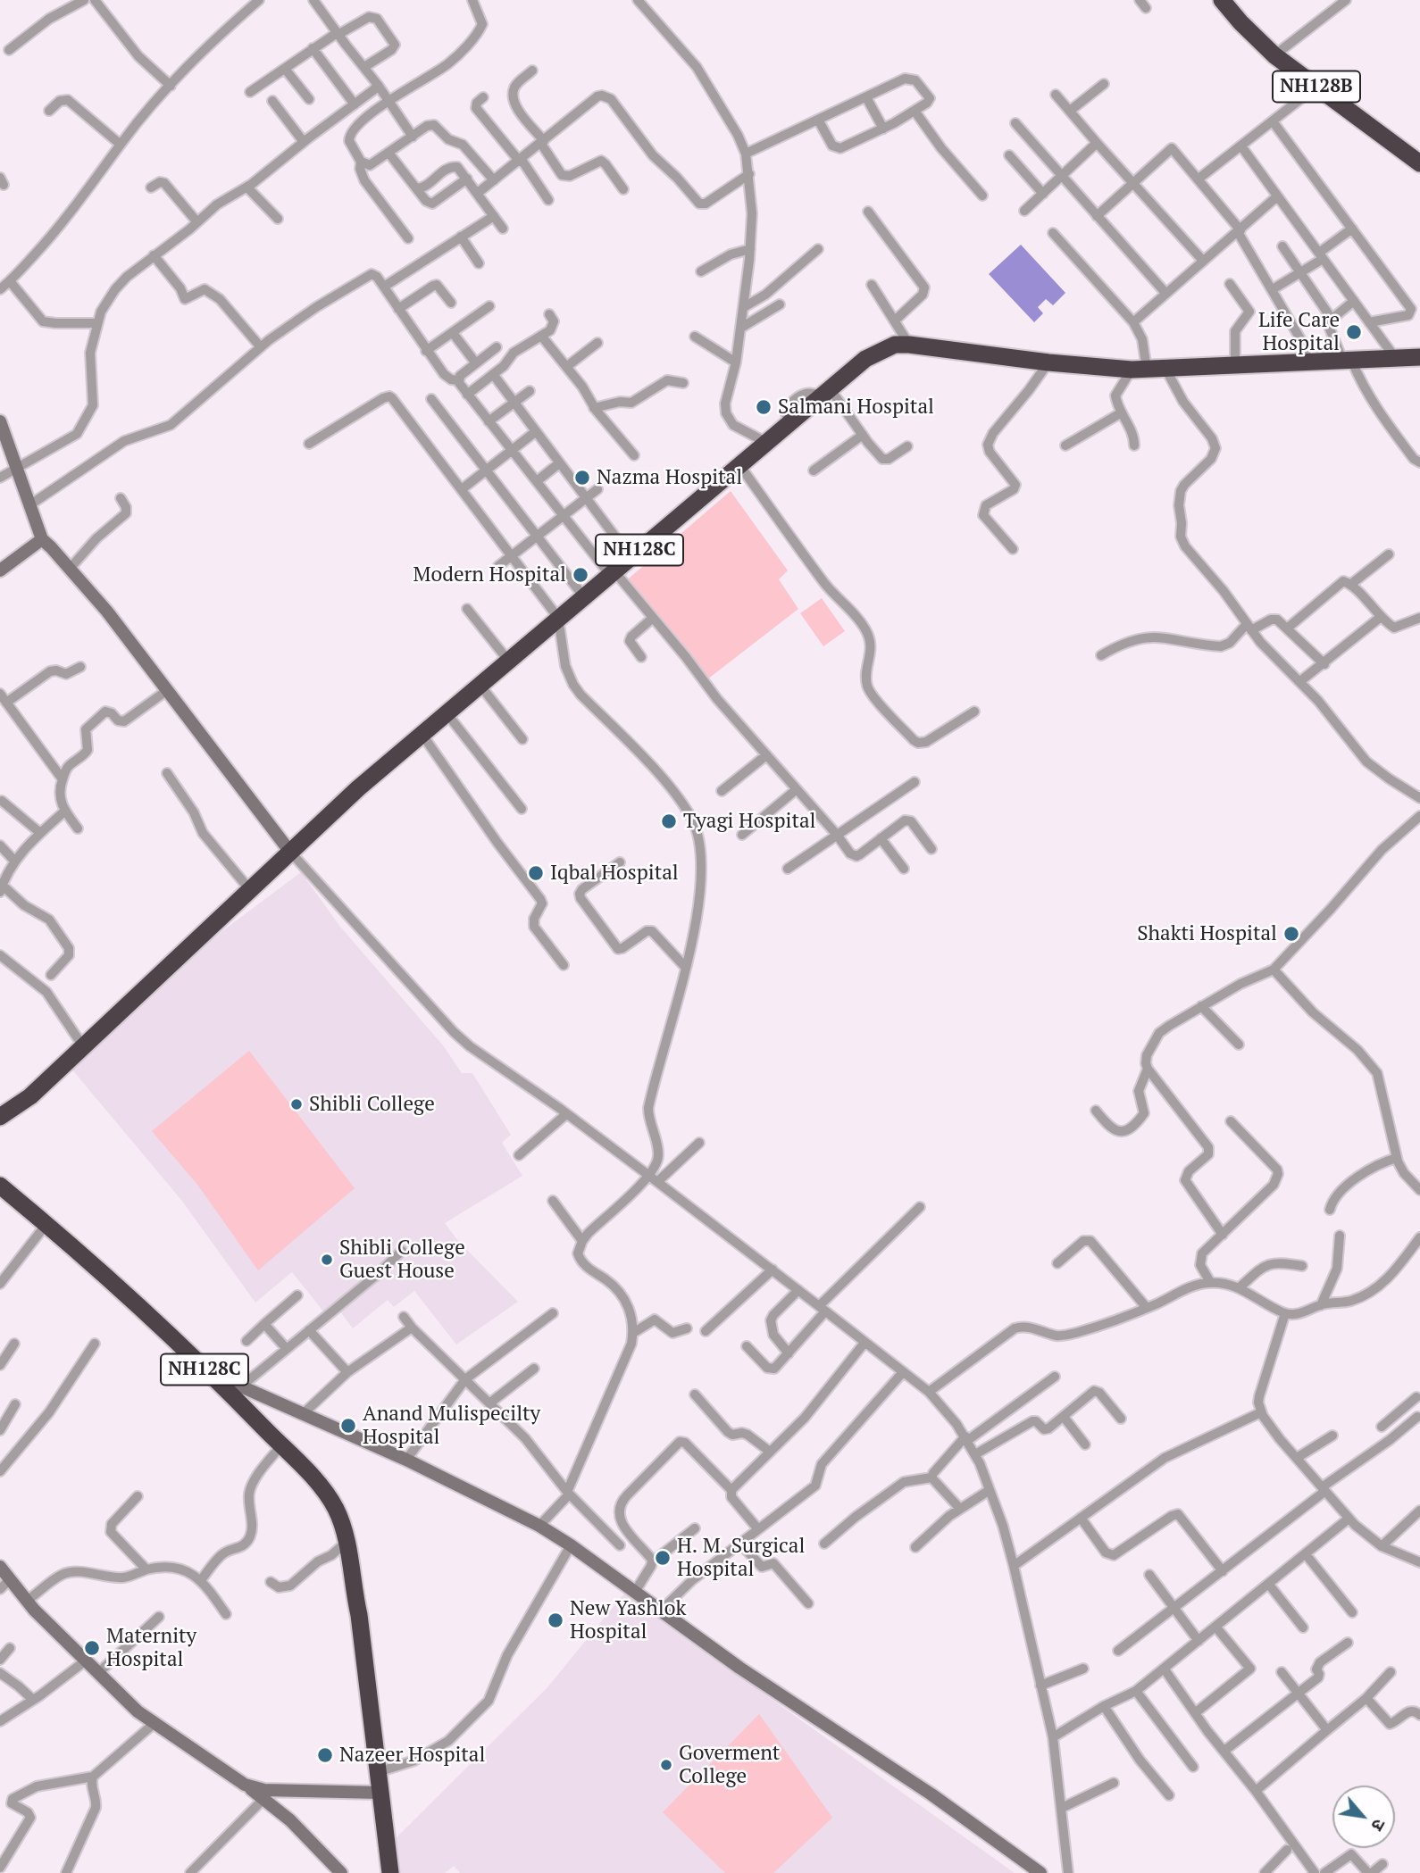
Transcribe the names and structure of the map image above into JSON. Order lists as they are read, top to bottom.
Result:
{
  "streets": {
    "highway": ["NH128B", "NH128C"]
  },
  "places": [
    "Life Care Hospital",
    "Salmani Hospital",
    "Nazma Hospital",
    "Modern Hospital",
    "Tyagi Hospital",
    "Iqbal Hospital",
    "Shakti Hospital",
    "Shibli College",
    "Shibli College Guest House",
    "Anand Mulispecilty Hospital",
    "H. M. Surgical Hospital",
    "New Yashlok Hospital",
    "Maternity Hospital",
    "Nazeer Hospital",
    "Goverment College"
  ],
  "north": "bottom right"
}
